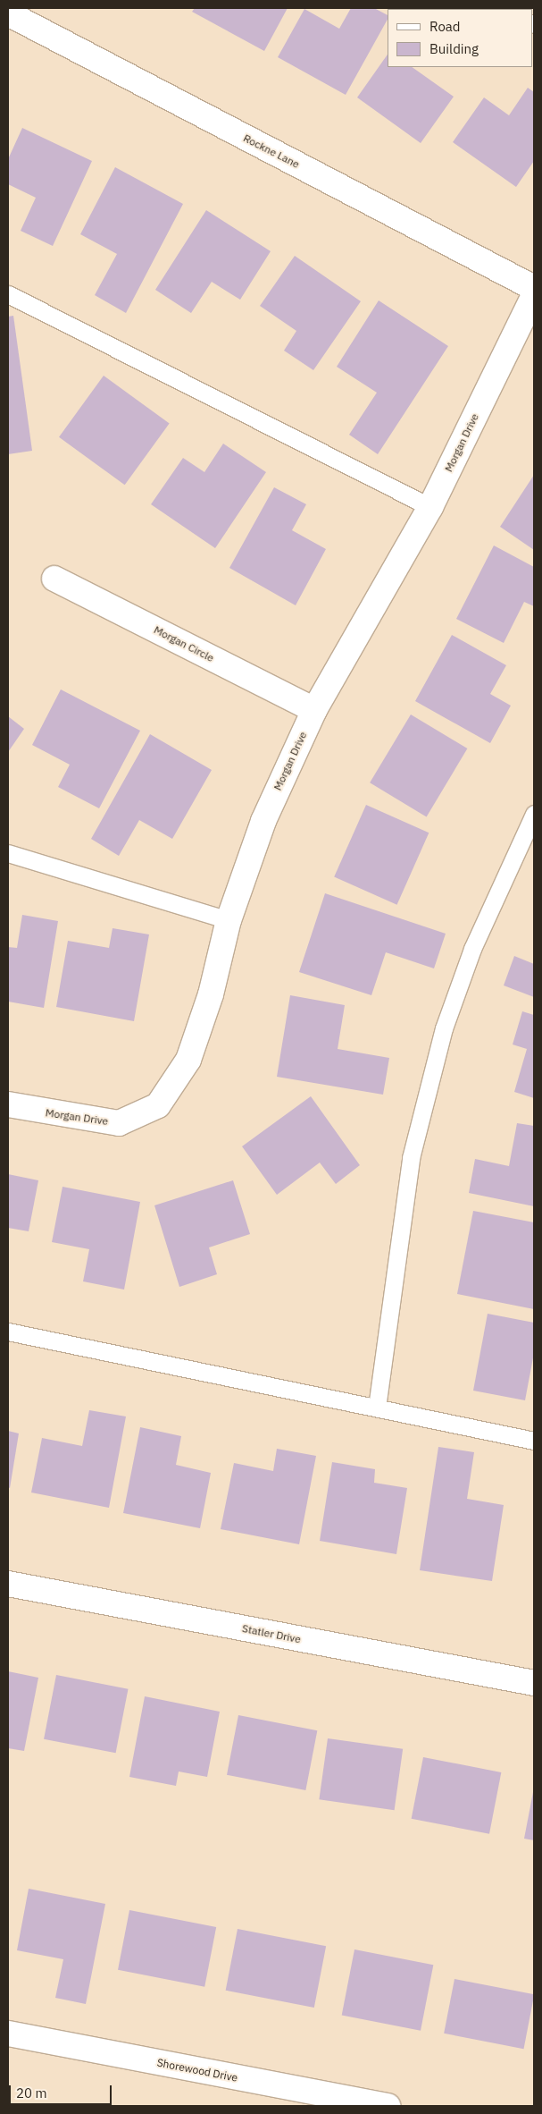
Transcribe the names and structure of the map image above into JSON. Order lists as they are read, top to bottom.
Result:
{
  "streets": {
    "street": [
      "Rockne Lane",
      "Morgan Drive",
      "Morgan Circle",
      "Statler Drive",
      "Shorewood Drive"
    ]
  },
  "crossings": [
    ["Morgan Drive", "Morgan Circle"]
  ],
  "legend": ["Road", "Building"],
  "scale_bar": "20 m"
}
